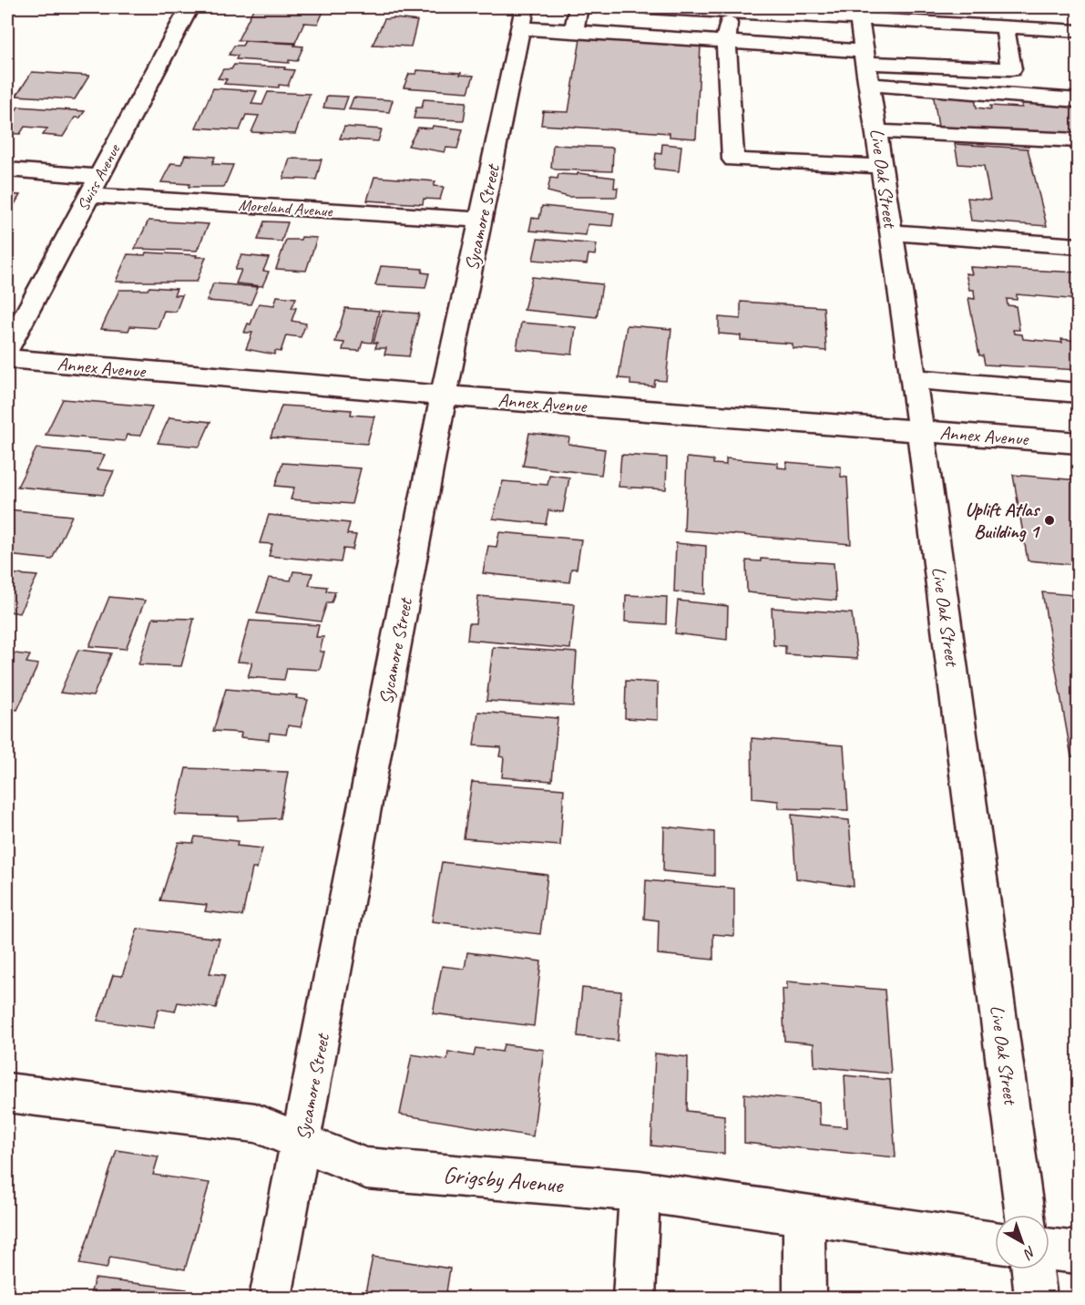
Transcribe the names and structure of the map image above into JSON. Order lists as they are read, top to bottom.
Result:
{
  "streets": {
    "street": [
      "Swiss Avenue",
      "Live Oak Street",
      "Moreland Avenue",
      "Sycamore Street",
      "Annex Avenue",
      "Grigsby Avenue"
    ]
  },
  "crossings": [
    ["Swiss Avenue", "Moreland Avenue"],
    ["Live Oak Street", "Annex Avenue"],
    ["Moreland Avenue", "Sycamore Street"],
    ["Sycamore Street", "Annex Avenue"],
    ["Sycamore Street", "Grigsby Avenue"]
  ],
  "places": ["Uplift Atlas Building 1"],
  "north": "bottom right"
}
